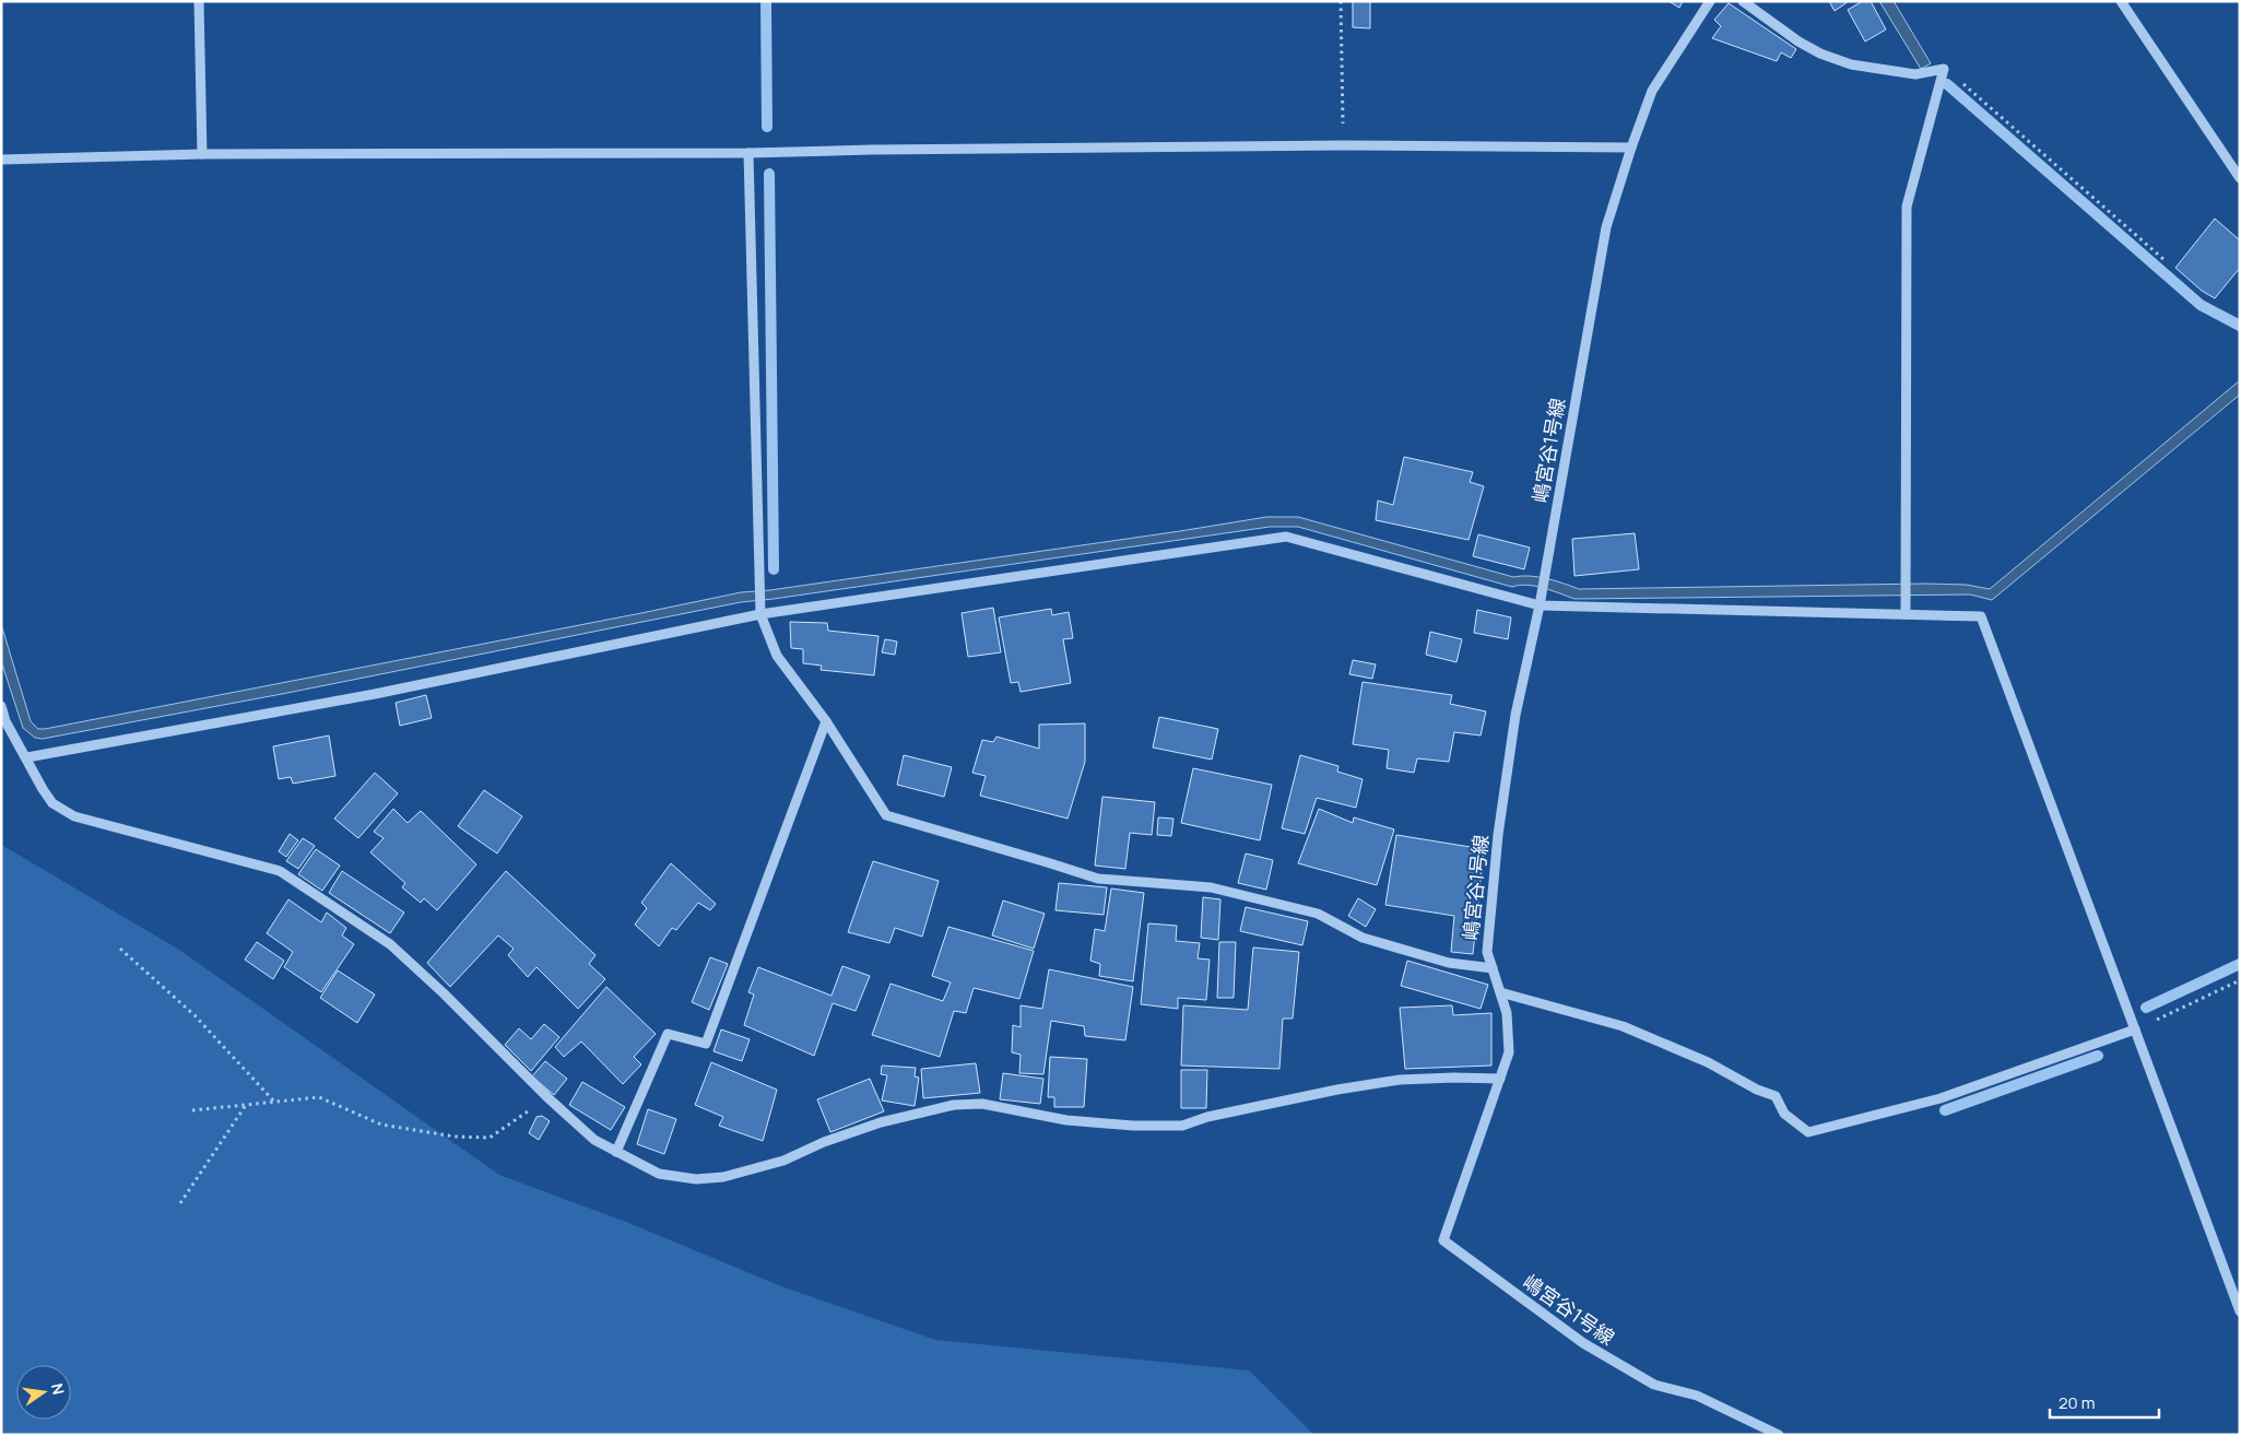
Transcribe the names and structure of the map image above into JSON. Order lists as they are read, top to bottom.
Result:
{
  "streets": {
    "street": ["嶋宮谷1号線"]
  },
  "scale_bar": "20 m",
  "north": "right"
}
